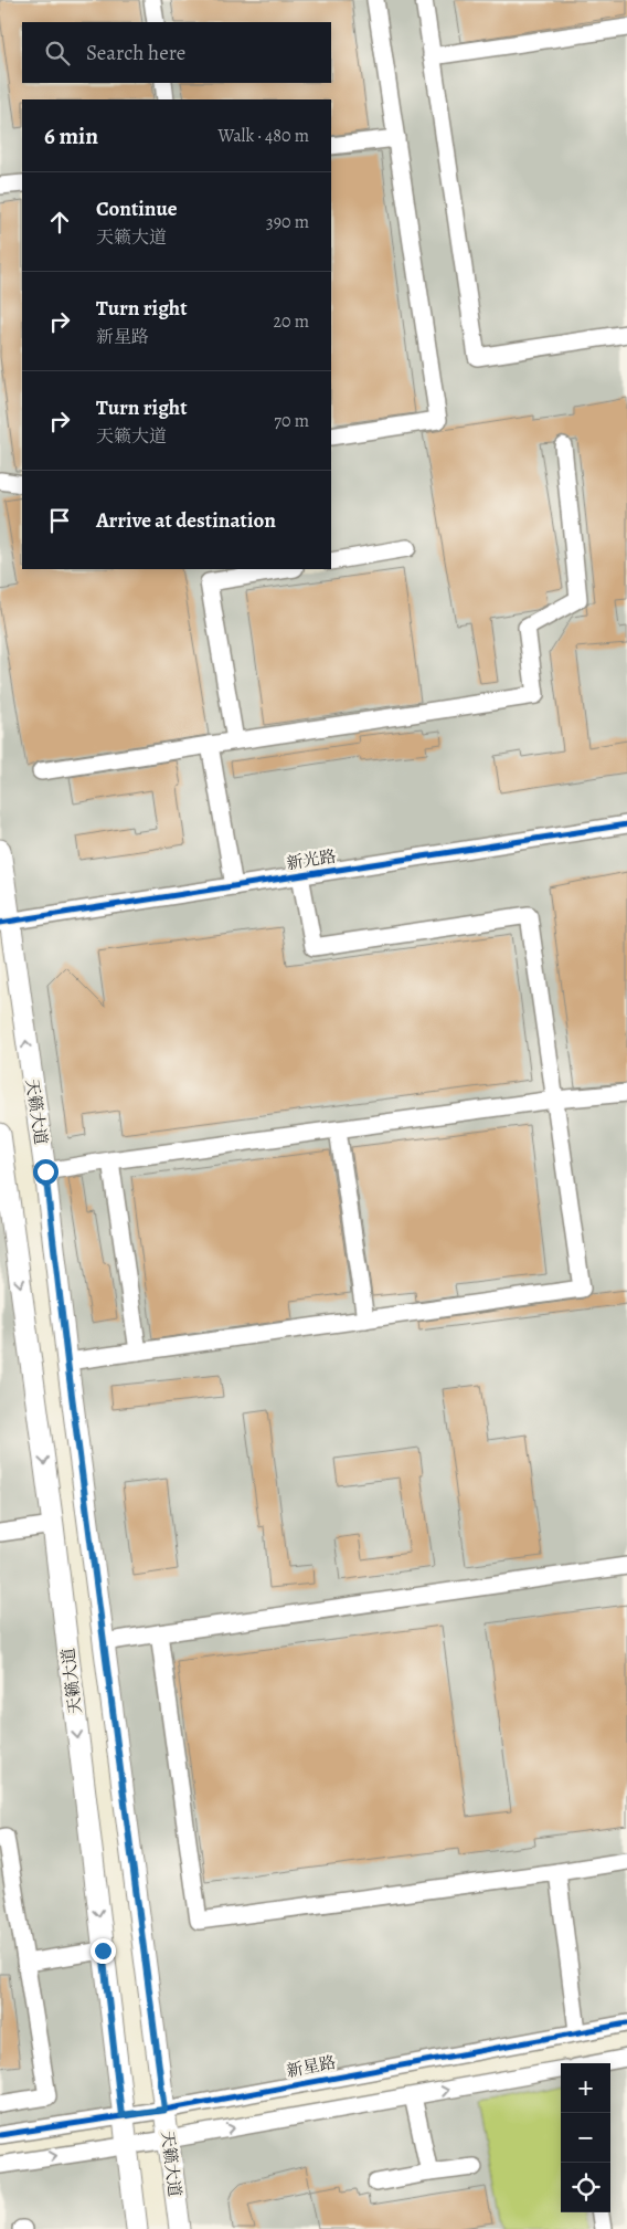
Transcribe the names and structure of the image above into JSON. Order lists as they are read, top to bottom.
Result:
{
  "streets": {
    "main road": ["天籁大道"],
    "street": ["新光路", "新星路"]
  },
  "crossings": [
    ["新光路", "天籁大道"],
    ["天籁大道", "新星路"]
  ],
  "page": {
    "search": "Search here",
    "heading": ["6 min", "Walk · 480 m"],
    "list": [
      ["Continue", "天籁大道", "390 m"],
      ["Turn right", "新星路", "20 m"],
      ["Turn right", "天籁大道", "70 m"],
      "Arrive at destination"
    ],
    "map_buttons": ["+", "−"]
  }
}
